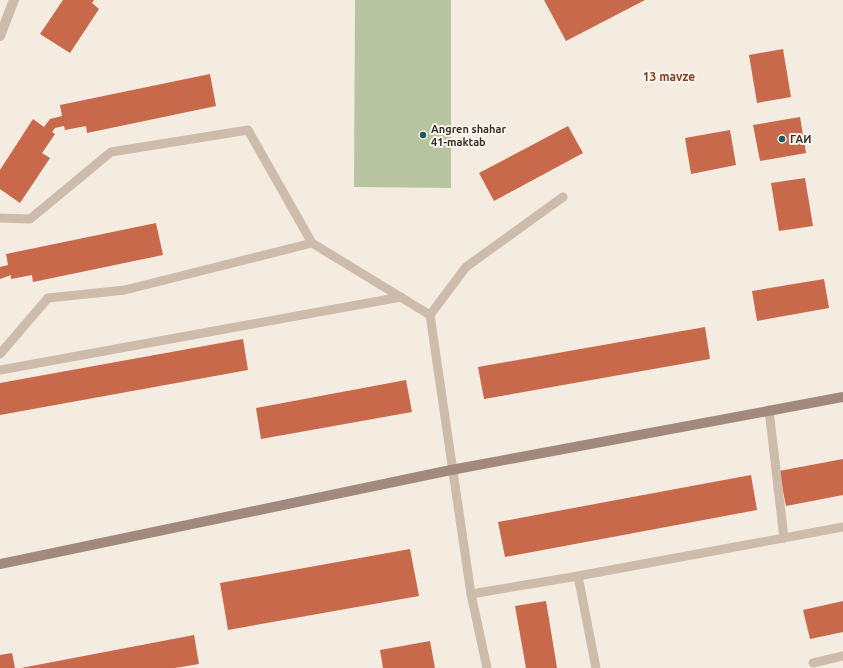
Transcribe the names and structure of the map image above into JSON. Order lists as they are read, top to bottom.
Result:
{
  "districts": ["13 mavze"],
  "places": ["Angren shahar 41-maktab", "ГАИ"]
}
